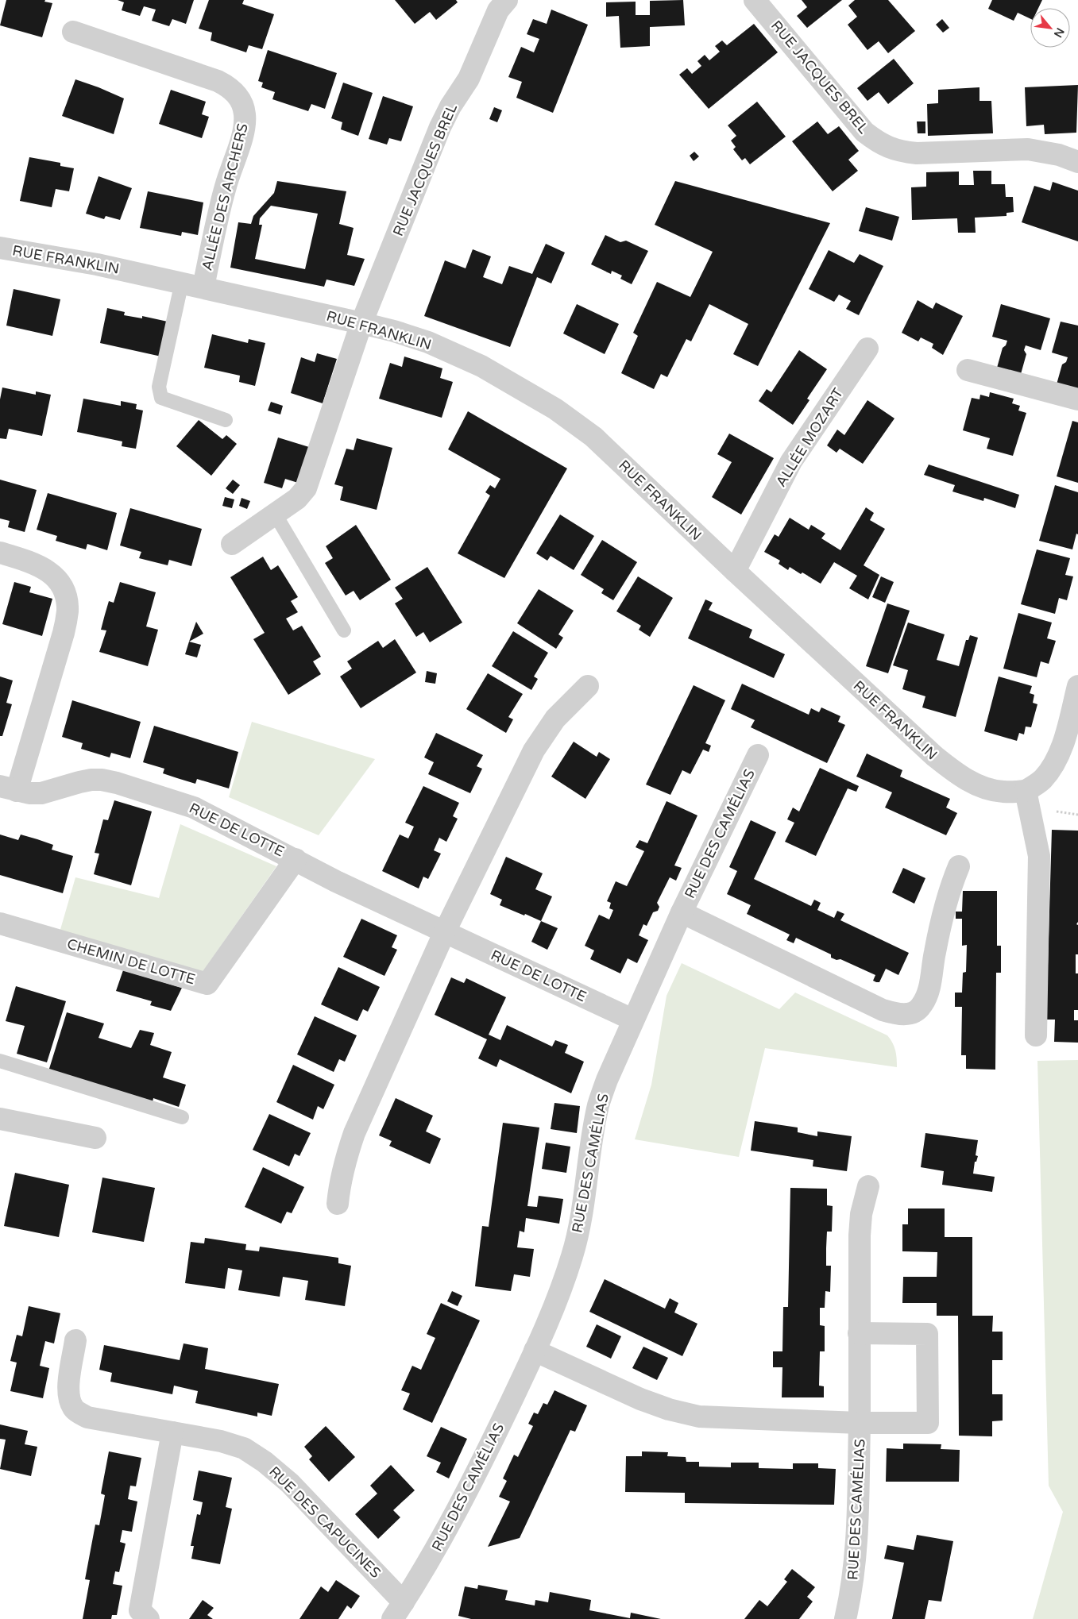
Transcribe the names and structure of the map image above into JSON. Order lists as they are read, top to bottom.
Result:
{
  "streets": {
    "street": [
      "RUE JACQUES BREL",
      "ALLÉE DES ARCHERS",
      "RUE FRANKLIN",
      "ALLÉE MOZART",
      "RUE DE LOTTE",
      "RUE DES CAMÉLIAS",
      "CHEMIN DE LOTTE",
      "RUE DES CAPUCINES"
    ]
  },
  "crossings": [
    ["RUE JACQUES BREL", "RUE FRANKLIN"],
    ["ALLÉE DES ARCHERS", "RUE FRANKLIN"],
    ["RUE FRANKLIN", "ALLÉE MOZART"],
    ["RUE DE LOTTE", "RUE DES CAMÉLIAS"],
    ["RUE DE LOTTE", "CHEMIN DE LOTTE"],
    ["RUE DES CAMÉLIAS", "RUE DES CAPUCINES"]
  ],
  "north": "bottom right"
}
